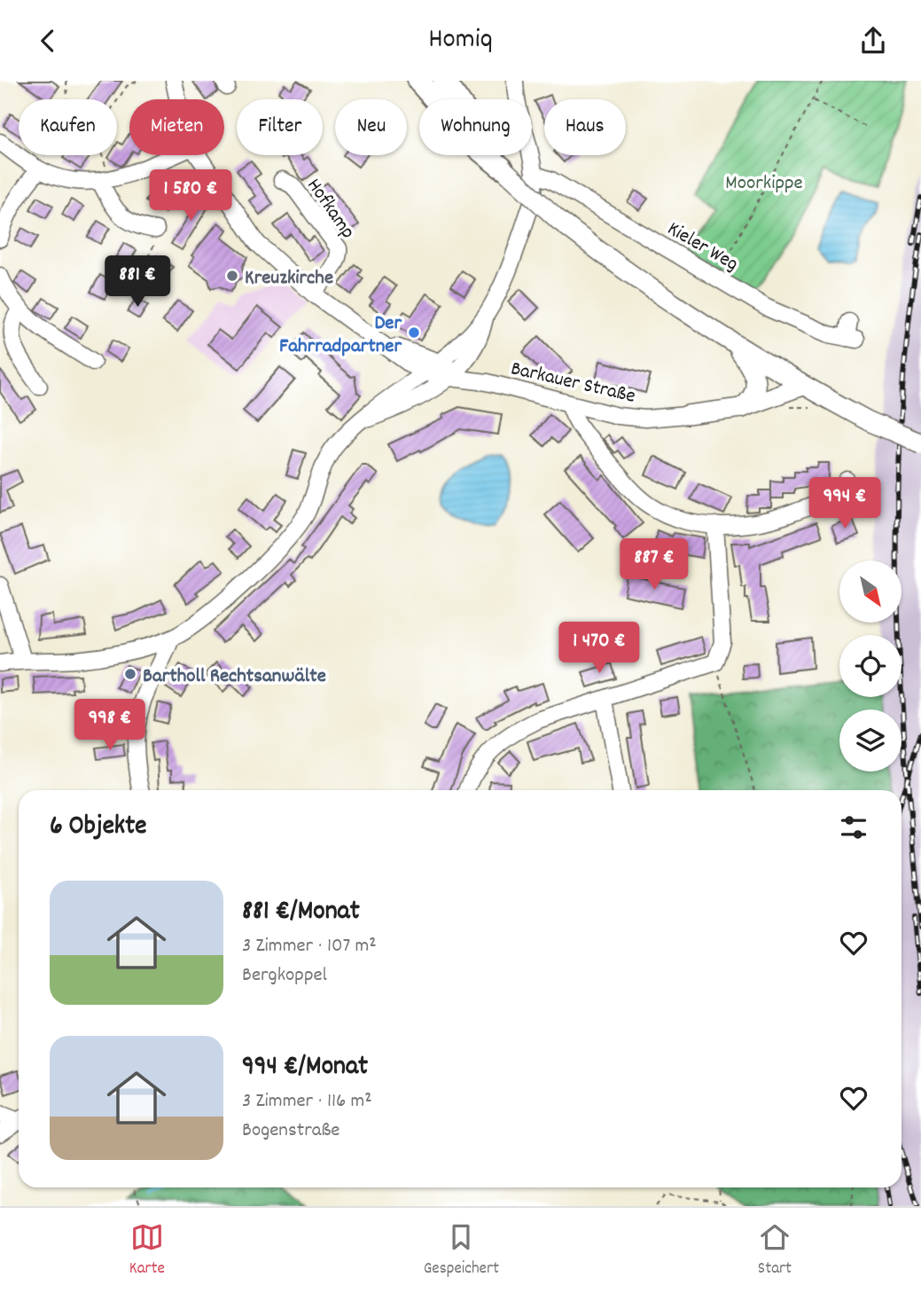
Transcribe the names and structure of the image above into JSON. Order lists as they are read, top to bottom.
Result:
{
  "streets": {
    "street": ["Hofkamp", "Kieler Weg", "Barkauer Straße"]
  },
  "crossings": [
    ["Hofkamp", "Barkauer Straße"]
  ],
  "parks": ["Moorkippe"],
  "places": ["Kreuzkirche", "Der Fahrradpartner", "Bartholl Rechtsanwälte"],
  "north": "bottom right",
  "page": {
    "header": "Homiq",
    "chip": [
      "Kaufen",
      "Mieten",
      "Filter",
      "Neu",
      "Wohnung",
      "Haus"
    ],
    "price": [
      "1 580 €",
      "881 €",
      "994 €",
      "887 €",
      "1 470 €",
      "998 €"
    ],
    "heading": "6 Objekte",
    "list": [
      {
        "name": "881 €/Monat",
        "note": "3 Zimmer · 107 m² · Bergkoppel"
      },
      {
        "name": "994 €/Monat",
        "note": "3 Zimmer · 116 m² · Bogenstraße"
      }
    ],
    "tabs": ["Karte", "Gespeichert", "Start"]
  }
}
